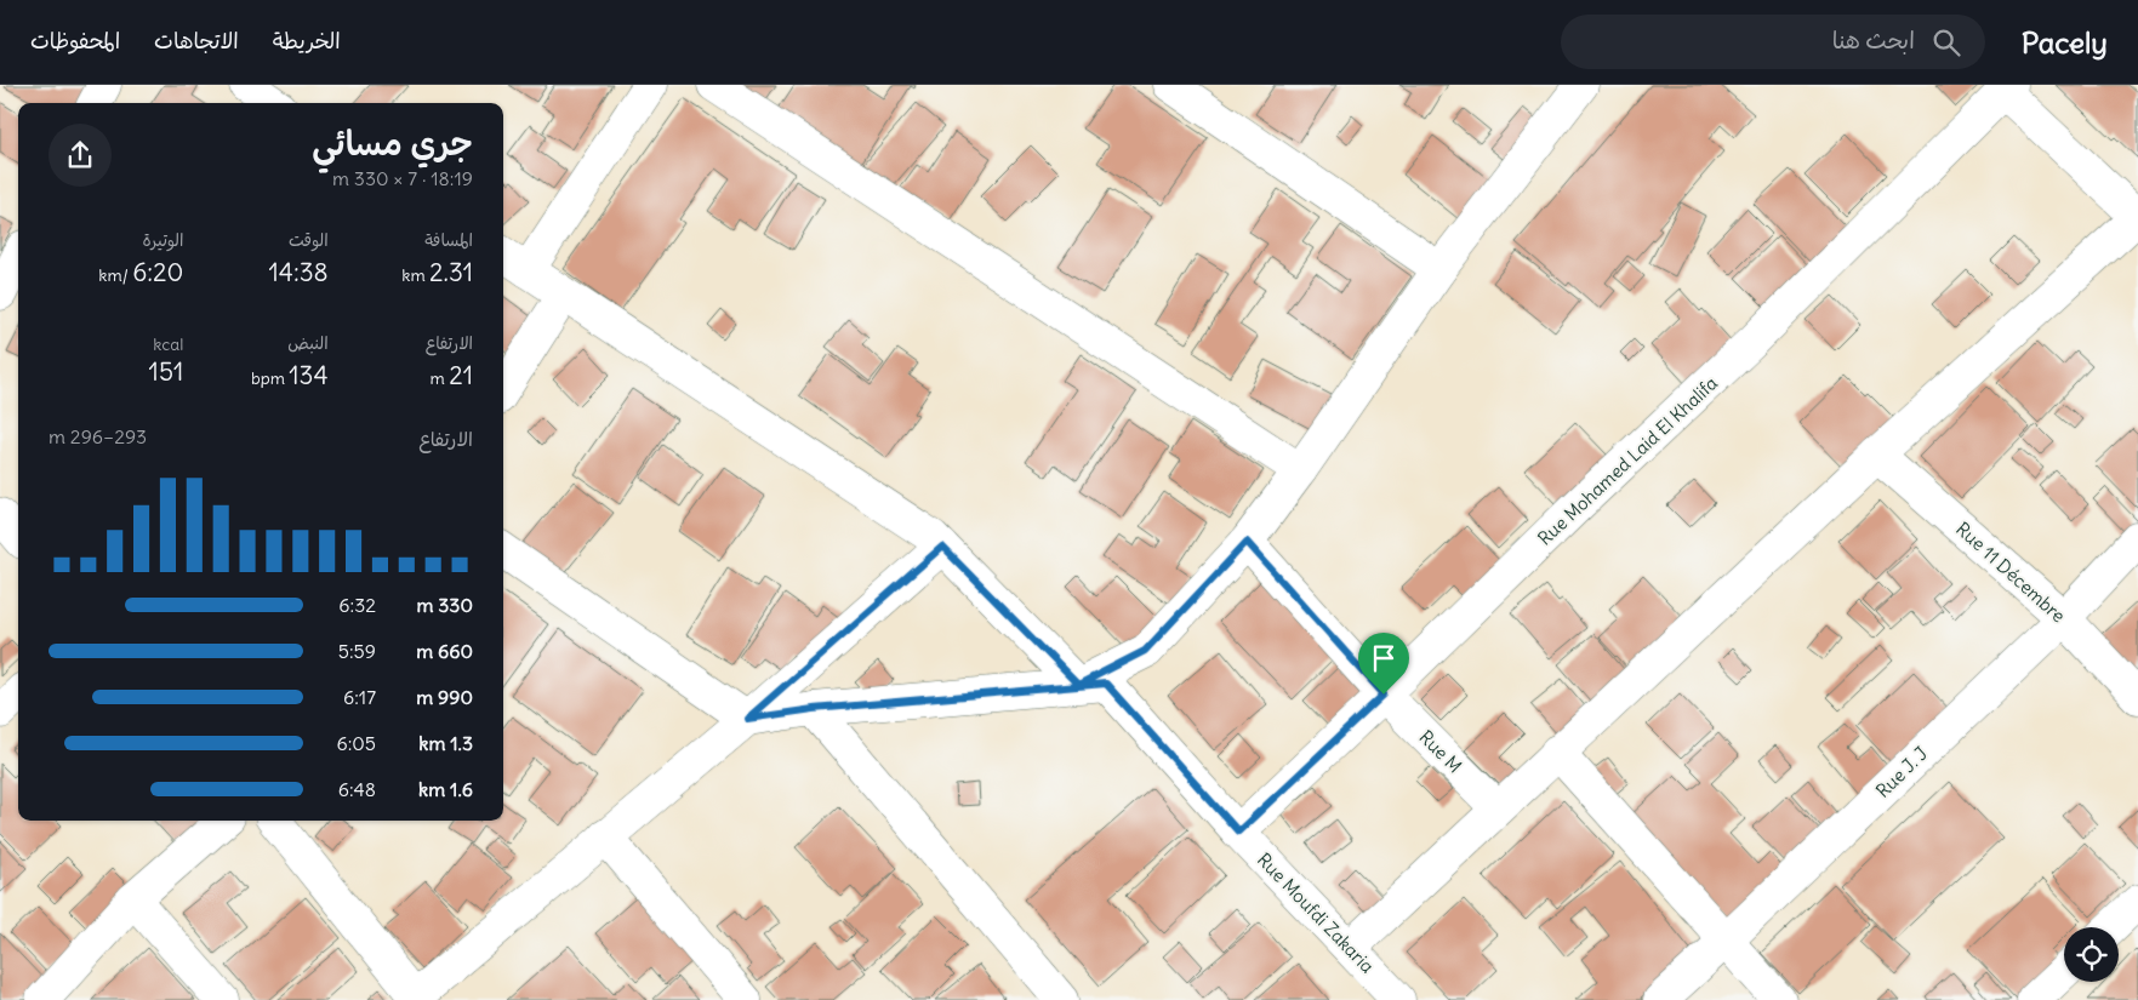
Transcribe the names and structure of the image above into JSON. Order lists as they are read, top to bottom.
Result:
{
  "streets": {
    "street": [
      "Rue Mohamed Laid El Khalifa",
      "Rue 11 Décembre",
      "Rue M",
      "Rue J. J",
      "Rue Moufdi Zakaria"
    ]
  },
  "crossings": [
    ["Rue Mohamed Laid El Khalifa", "Rue M"],
    ["Rue Mohamed Laid El Khalifa", "Rue Moufdi Zakaria"],
    ["Rue 11 Décembre", "Rue J. J"]
  ],
  "page": {
    "header": "Pacely",
    "search": "ابحث هنا",
    "nav": ["الخريطة", "الاتجاهات", "المحفوظات"],
    "heading": ["جري مسائي", "18:19 · 7 × 330 m"],
    "stats": [
      ["المسافة", "2.31 km"],
      ["الوقت", "14:38"],
      ["الوتيرة", "6:20 /km"],
      ["الارتفاع", "21 m"],
      ["النبض", "134 bpm"],
      ["kcal", "151"]
    ],
    "chart": ["الارتفاع", "293–296 m"],
    "list": [
      {
        "name": "330 m",
        "note": "6:32"
      },
      {
        "name": "660 m",
        "note": "5:59"
      },
      {
        "name": "990 m",
        "note": "6:17"
      },
      {
        "name": "1.3 km",
        "note": "6:05"
      },
      {
        "name": "1.6 km",
        "note": "6:48"
      }
    ]
  }
}
